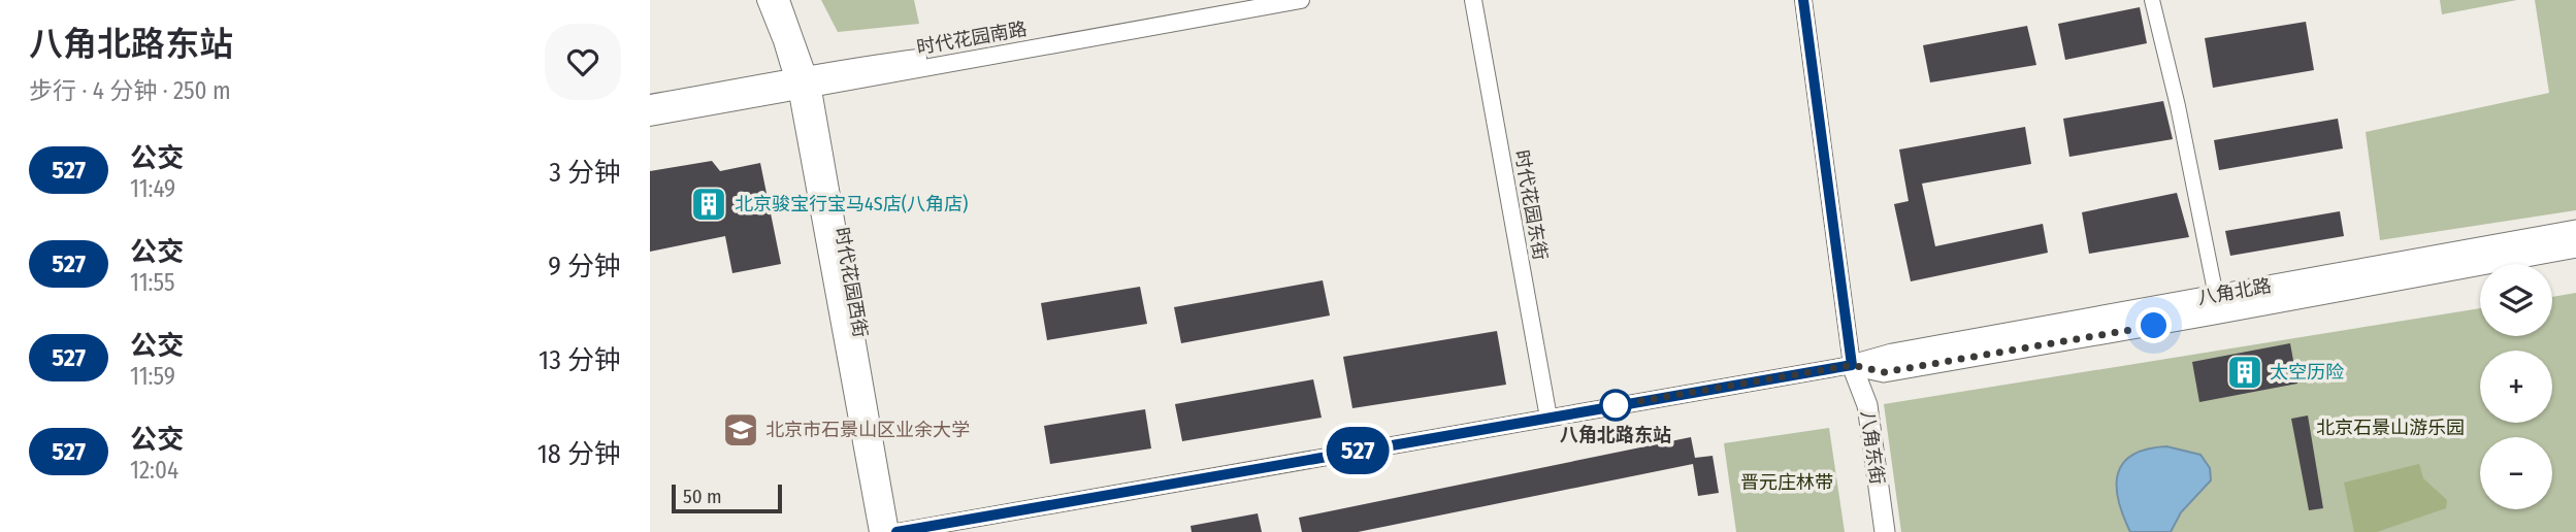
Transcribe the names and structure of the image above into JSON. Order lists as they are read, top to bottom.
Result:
{
  "streets": {
    "main road": ["八角北路", "八角东街"],
    "street": ["时代花园南路", "时代花园东街", "时代花园西街"]
  },
  "crossings": [
    ["时代花园南路", "时代花园西街"],
    ["时代花园东街", "八角北路"],
    ["八角北路", "八角东街"]
  ],
  "parks": ["北京石景山游乐园", "晋元庄林带"],
  "places": {
    "building": ["北京骏宝行宝马4S店(八角店)", "太空历险"],
    "other": ["八角北路东站"],
    "school or university": ["北京市石景山区业余大学"]
  },
  "lines": ["bus line 527"],
  "scale_bar": "50 m",
  "page": {
    "heading": ["八角北路东站", "步行 · 4 分钟 · 250 m"],
    "on_map": "527",
    "list": [
      {
        "mark": "527",
        "name": "公交",
        "note": "11:49",
        "value": "3 分钟"
      },
      {
        "mark": "527",
        "name": "公交",
        "note": "11:55",
        "value": "9 分钟"
      },
      {
        "mark": "527",
        "name": "公交",
        "note": "11:59",
        "value": "13 分钟"
      },
      {
        "mark": "527",
        "name": "公交",
        "note": "12:04",
        "value": "18 分钟"
      }
    ],
    "map_buttons": ["+", "−"],
    "scale": "50 m"
  }
}
